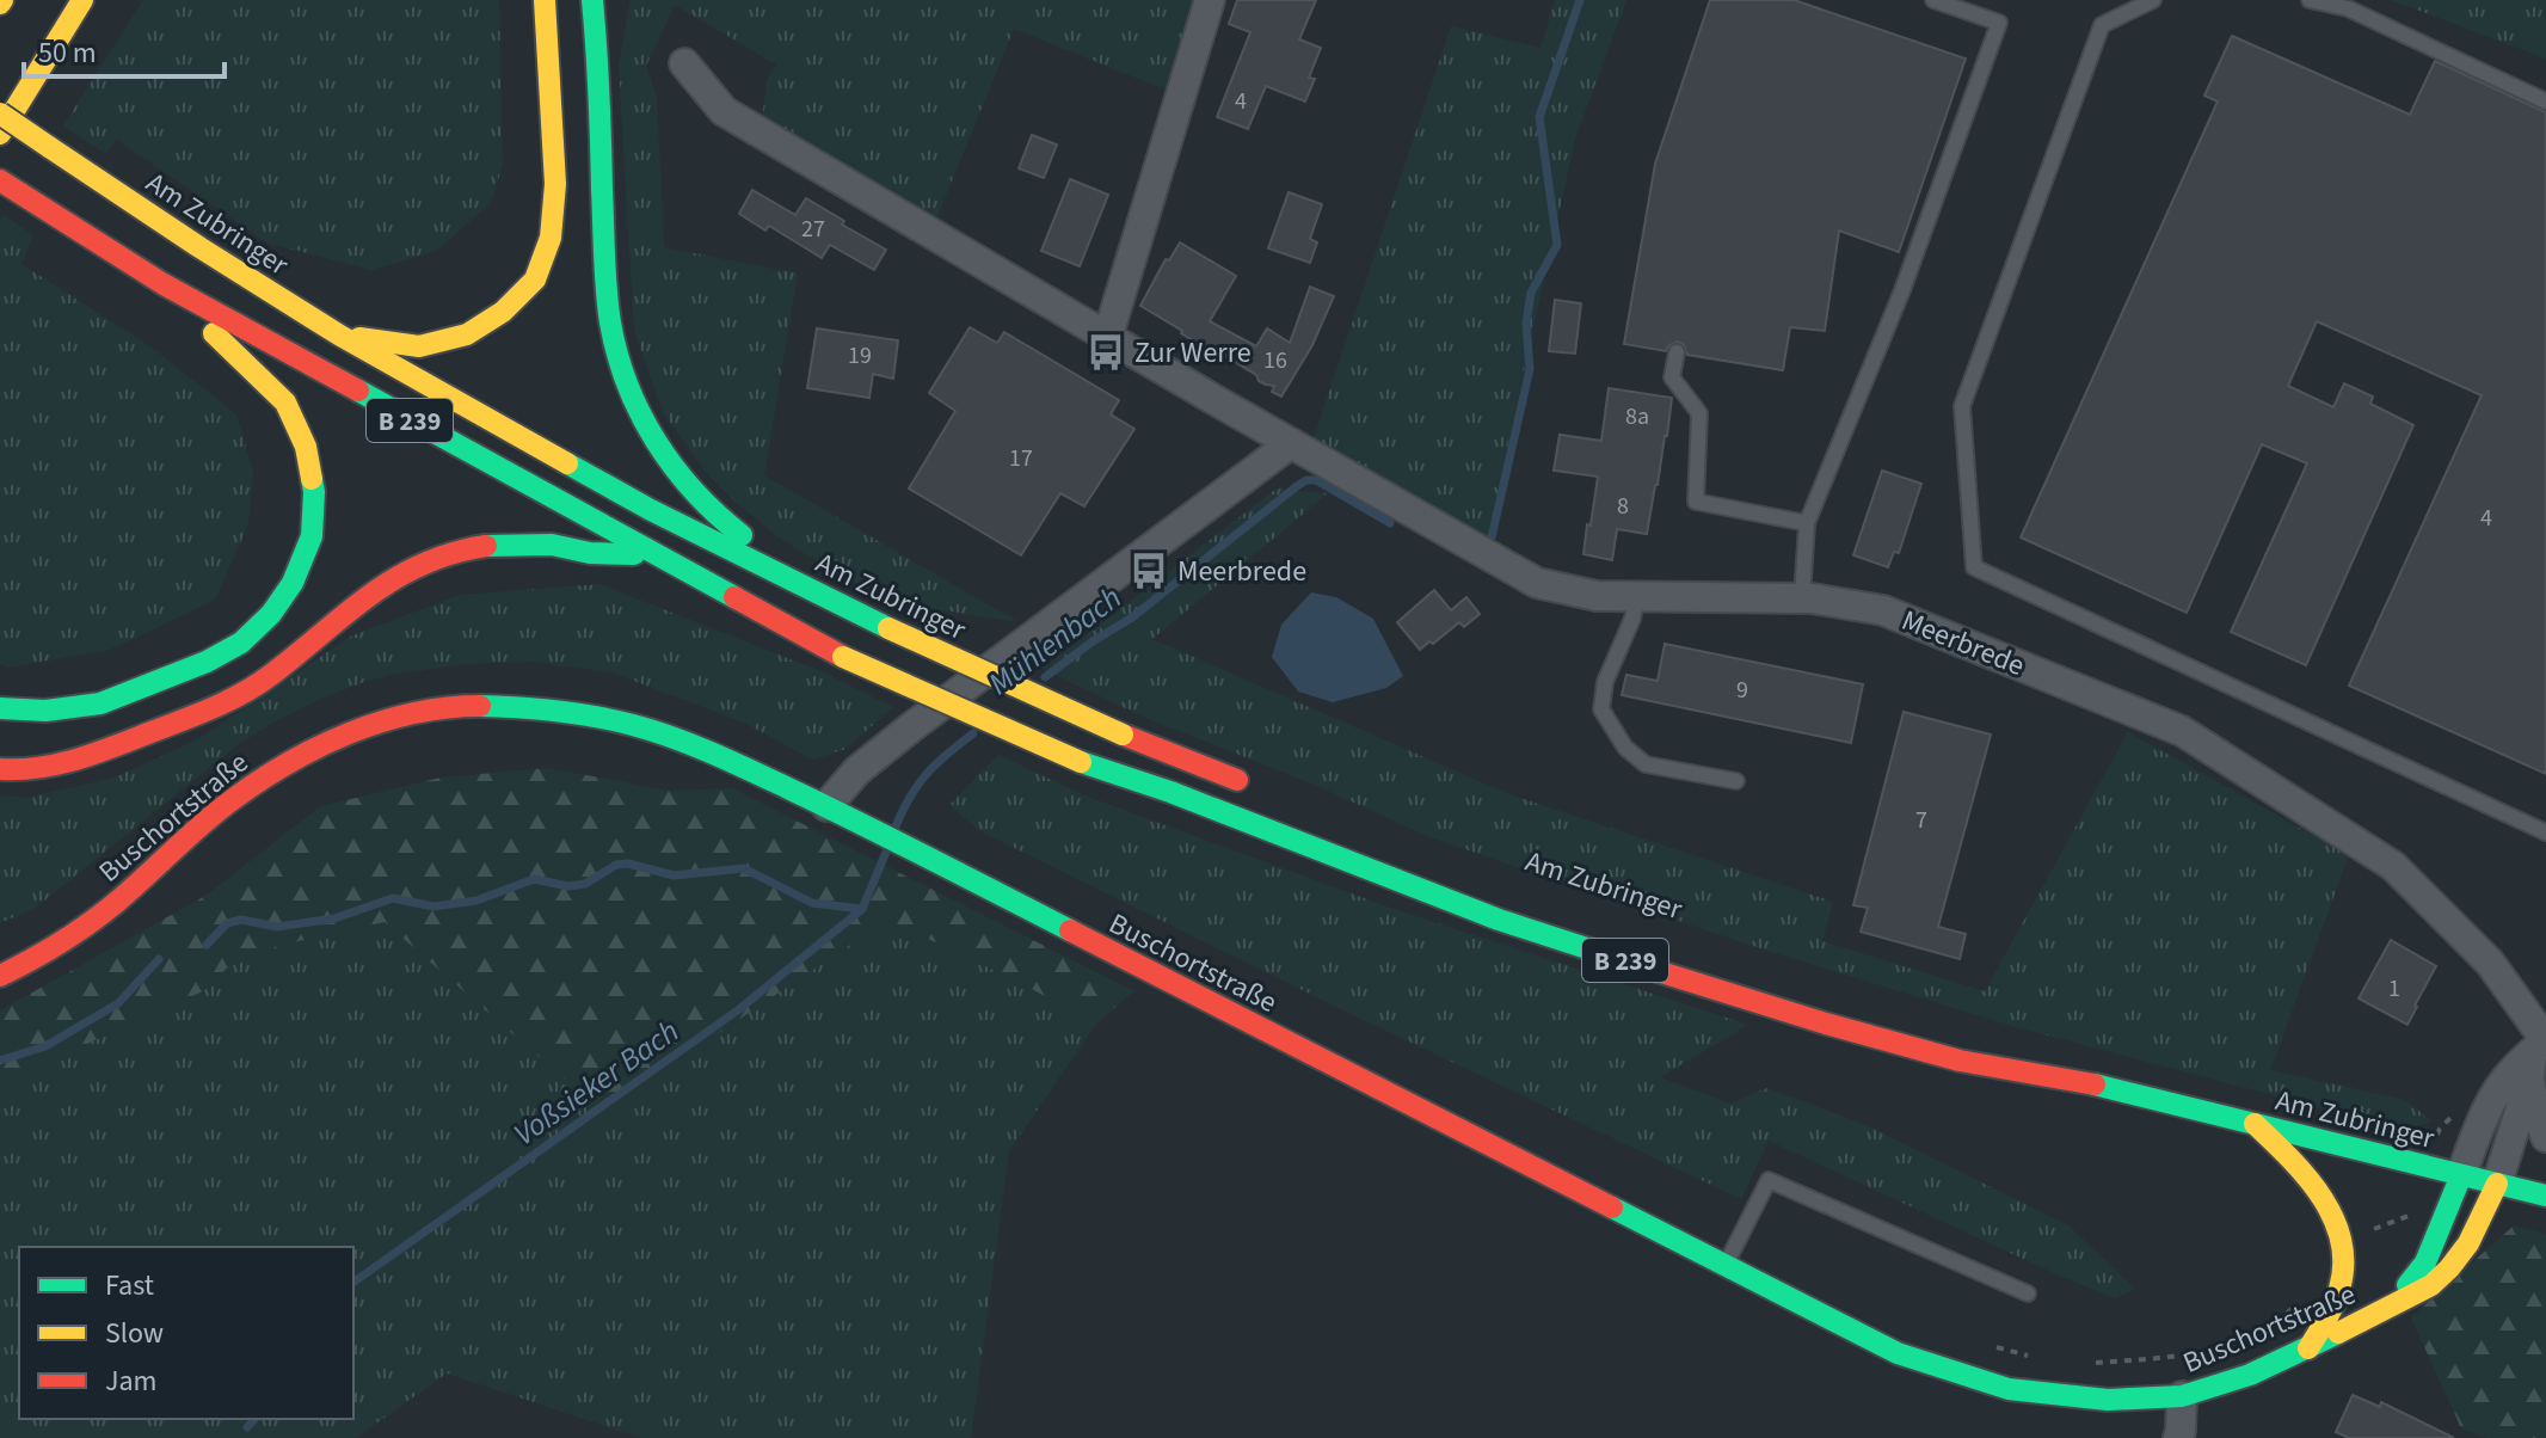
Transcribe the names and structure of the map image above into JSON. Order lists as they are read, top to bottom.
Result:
{
  "streets": {
    "main road": ["Am Zubringer", "B 239", "Buschortstraße"],
    "street": ["Meerbrede"]
  },
  "crossings": [
    ["Am Zubringer", "Buschortstraße"]
  ],
  "water": ["Mühlenbach", "Voßsieker Bach"],
  "places": {
    "bus stop": ["Zur Werre", "Meerbrede"]
  },
  "house_numbers": [
    "4",
    "27",
    "19",
    "16",
    "8a",
    "17",
    "8",
    "4",
    "9",
    "7",
    "1"
  ],
  "legend": ["Fast", "Slow", "Jam"],
  "scale_bar": "50 m"
}
